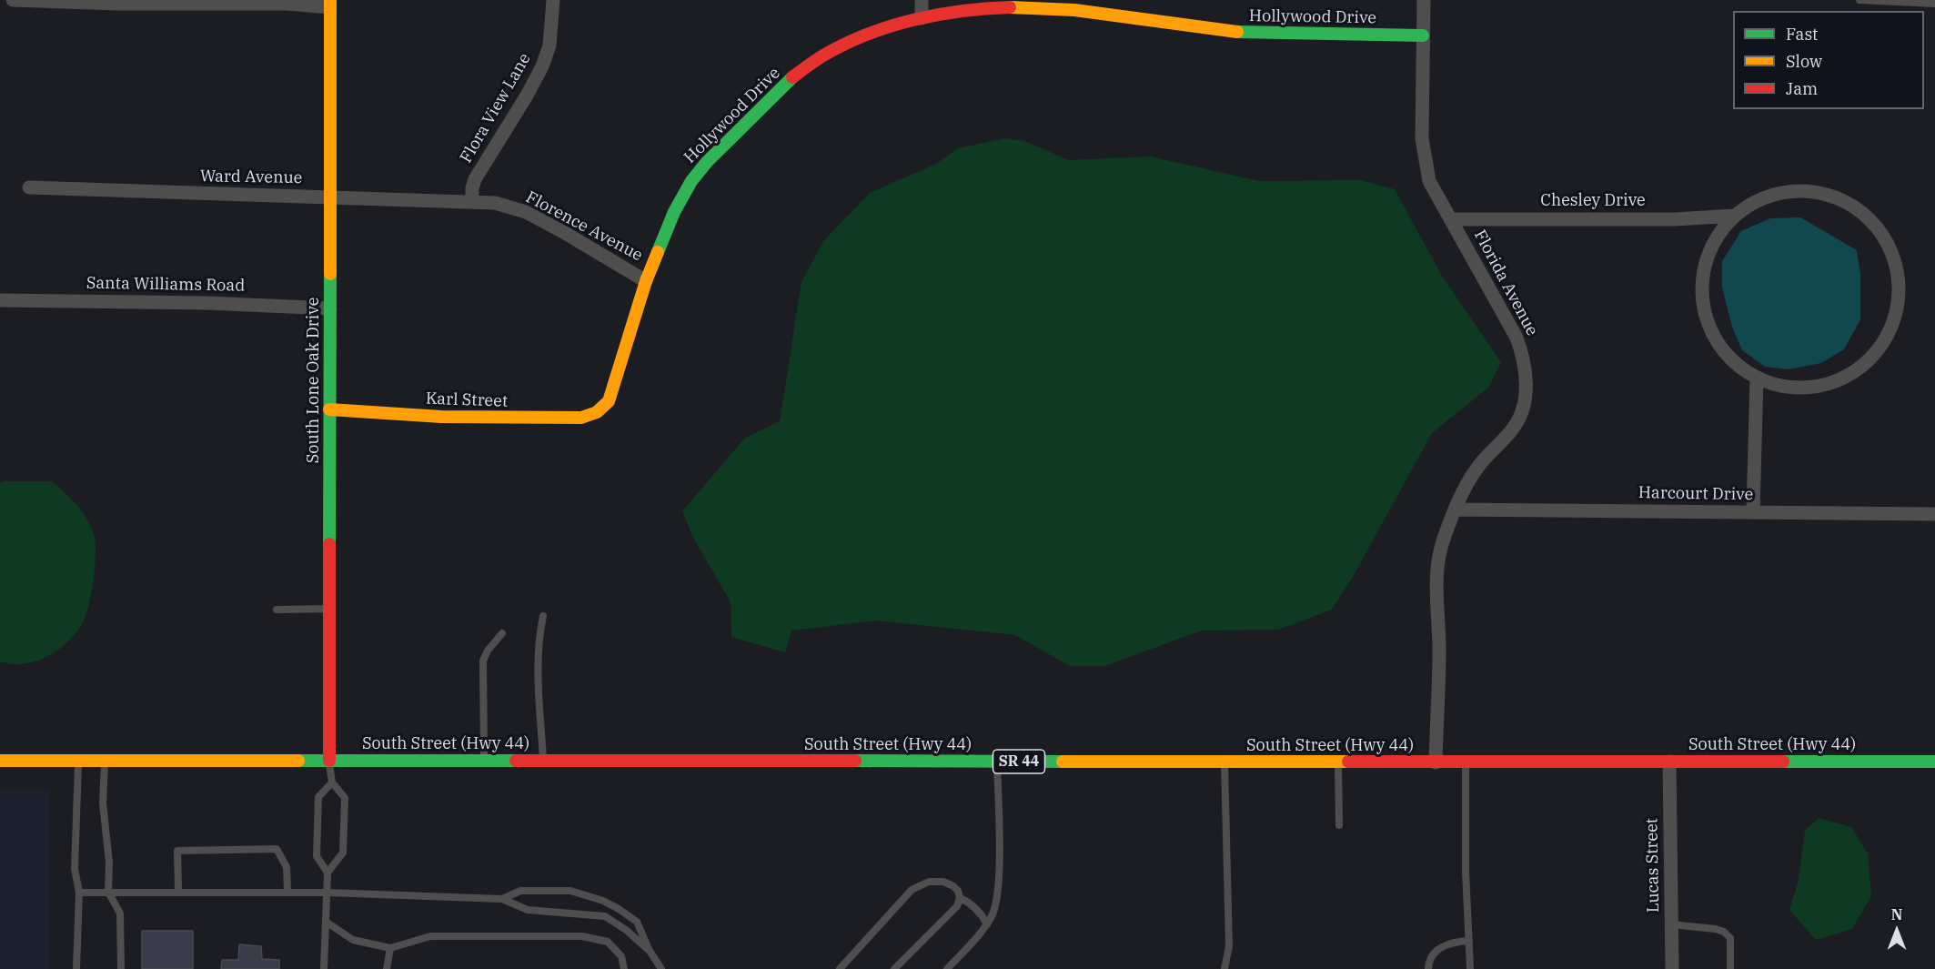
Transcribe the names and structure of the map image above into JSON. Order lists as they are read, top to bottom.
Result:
{
  "streets": {
    "street": [
      "Hollywood Drive",
      "Flora View Lane",
      "Ward Avenue",
      "Chesley Drive",
      "Florence Avenue",
      "Florida Avenue",
      "Santa Williams Road",
      "South Lone Oak Drive",
      "Karl Street",
      "Harcourt Drive",
      "South Street (Hwy 44)",
      "SR 44",
      "Lucas Street"
    ]
  },
  "crossings": [
    ["Hollywood Drive", "Florence Avenue"],
    ["Hollywood Drive", "Florida Avenue"],
    ["Hollywood Drive", "Karl Street"],
    ["Flora View Lane", "Ward Avenue"],
    ["Flora View Lane", "Florence Avenue"],
    ["Ward Avenue", "Florence Avenue"],
    ["Ward Avenue", "South Lone Oak Drive"],
    ["Chesley Drive", "Florida Avenue"],
    ["Florida Avenue", "Harcourt Drive"],
    ["Florida Avenue", "South Street (Hwy 44)"],
    ["Santa Williams Road", "South Lone Oak Drive"],
    ["South Lone Oak Drive", "Karl Street"],
    ["South Lone Oak Drive", "South Street (Hwy 44)"],
    ["South Street (Hwy 44)", "SR 44"],
    ["South Street (Hwy 44)", "Lucas Street"]
  ],
  "legend": ["Fast", "Slow", "Jam"],
  "north": "top"
}
